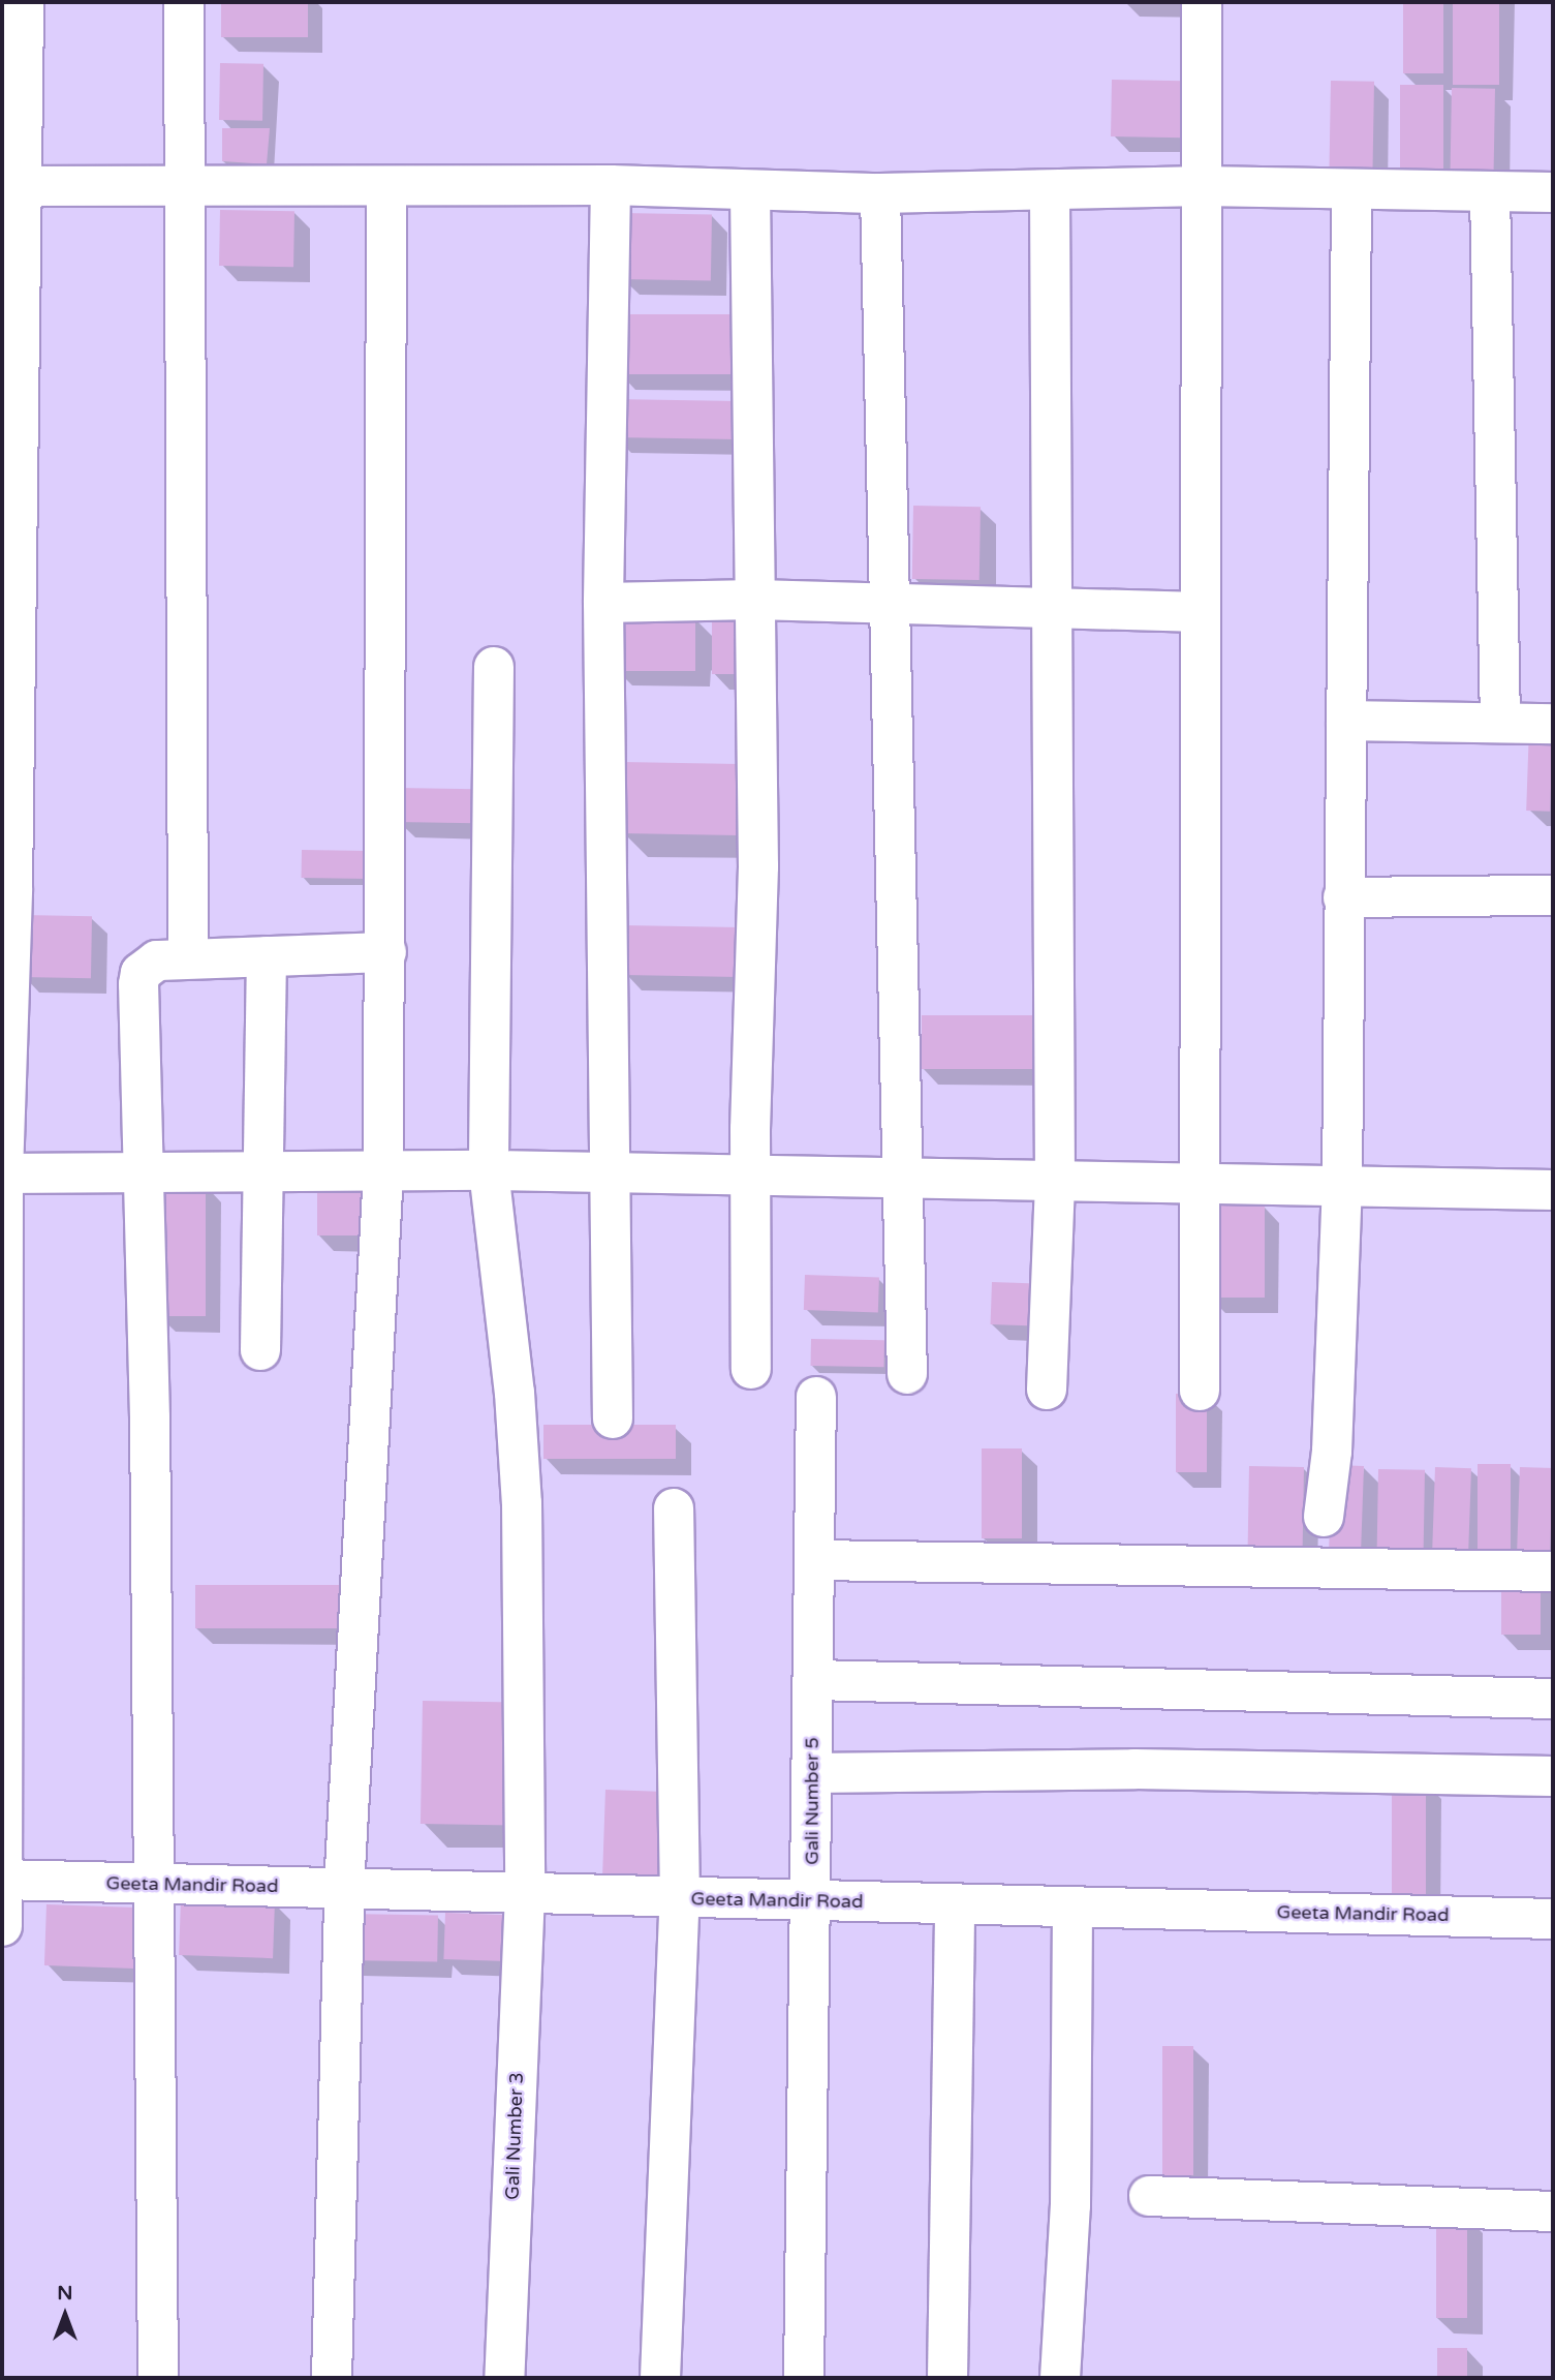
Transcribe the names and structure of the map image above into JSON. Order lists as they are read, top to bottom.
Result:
{
  "streets": {
    "street": ["Gali Number 5", "Geeta Mandir Road", "Gali Number 3"]
  },
  "crossings": [
    ["Gali Number 5", "Geeta Mandir Road"],
    ["Geeta Mandir Road", "Gali Number 3"]
  ],
  "north": "top"
}
